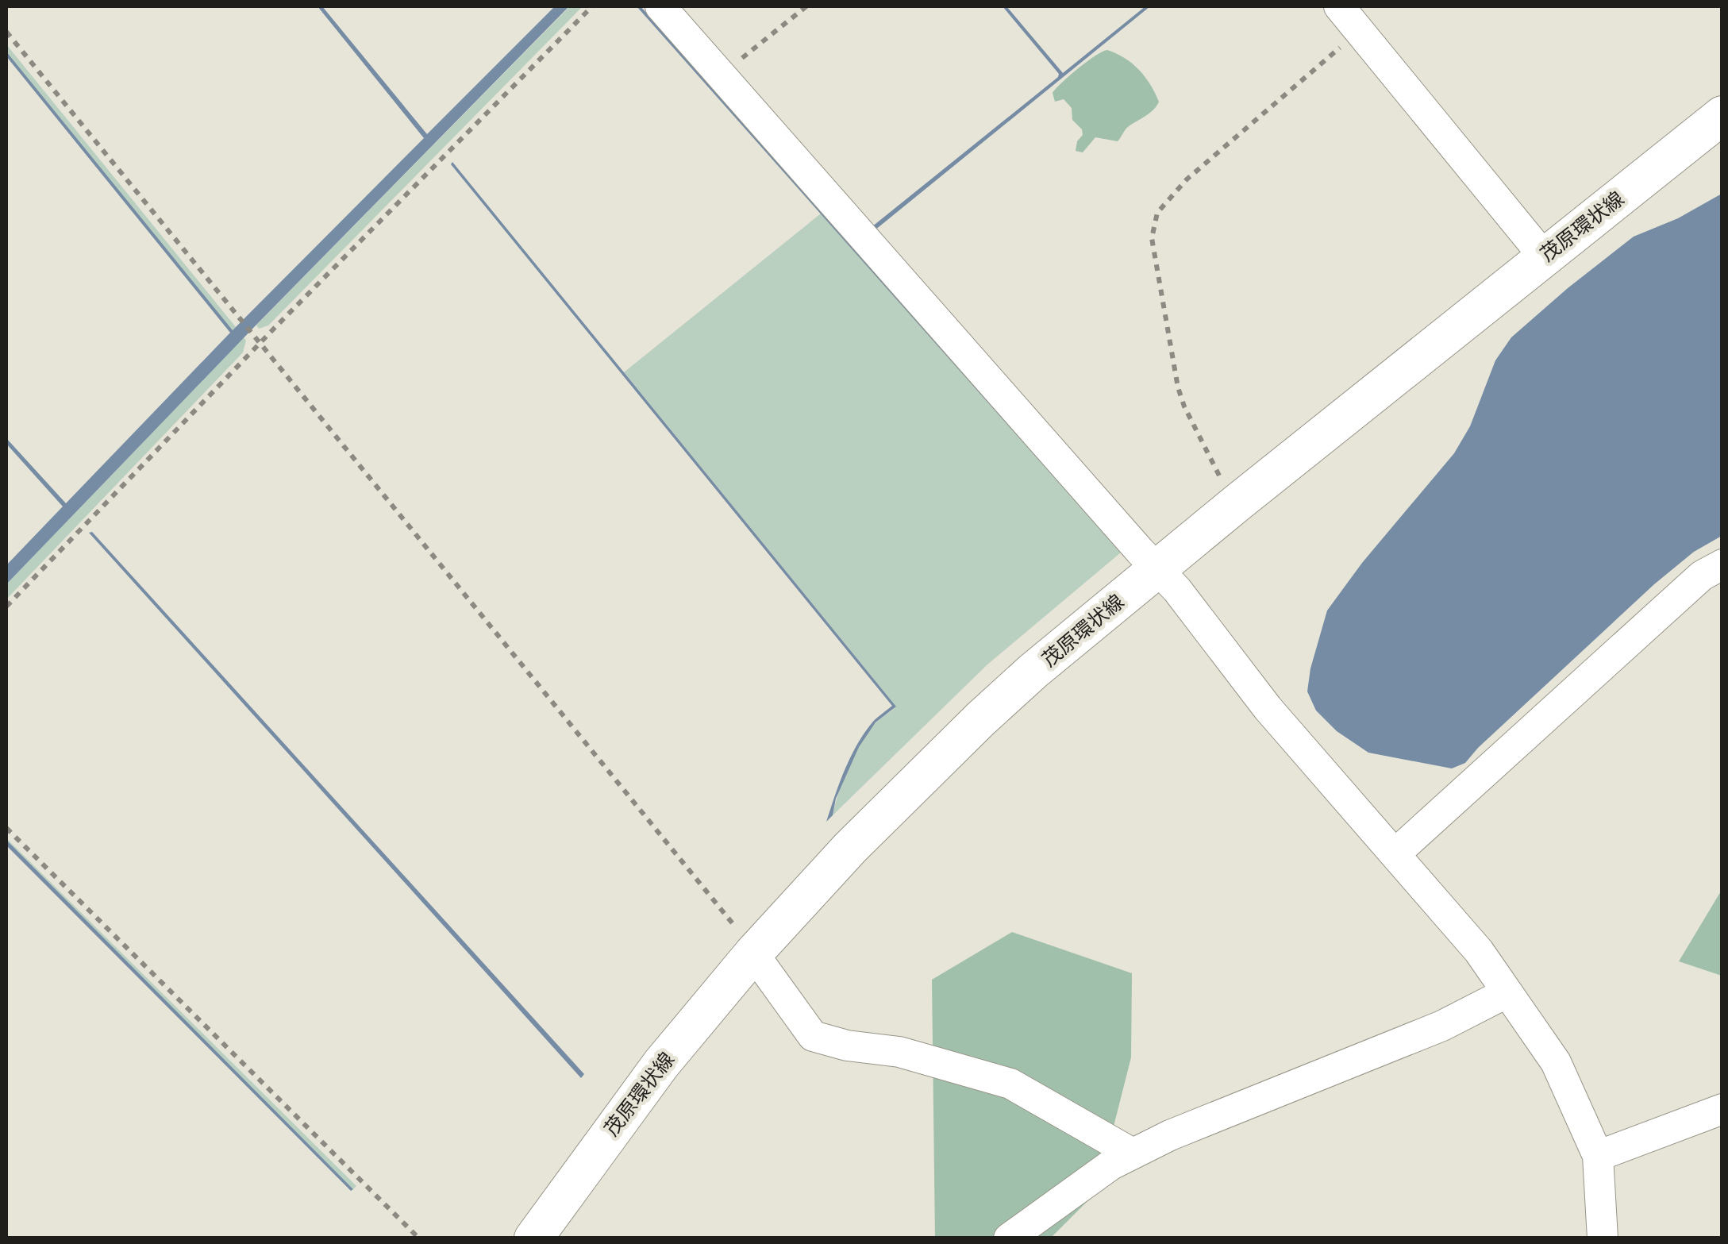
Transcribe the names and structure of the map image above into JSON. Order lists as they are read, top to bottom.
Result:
{
  "streets": {
    "main road": ["茂原環状線"]
  }
}
